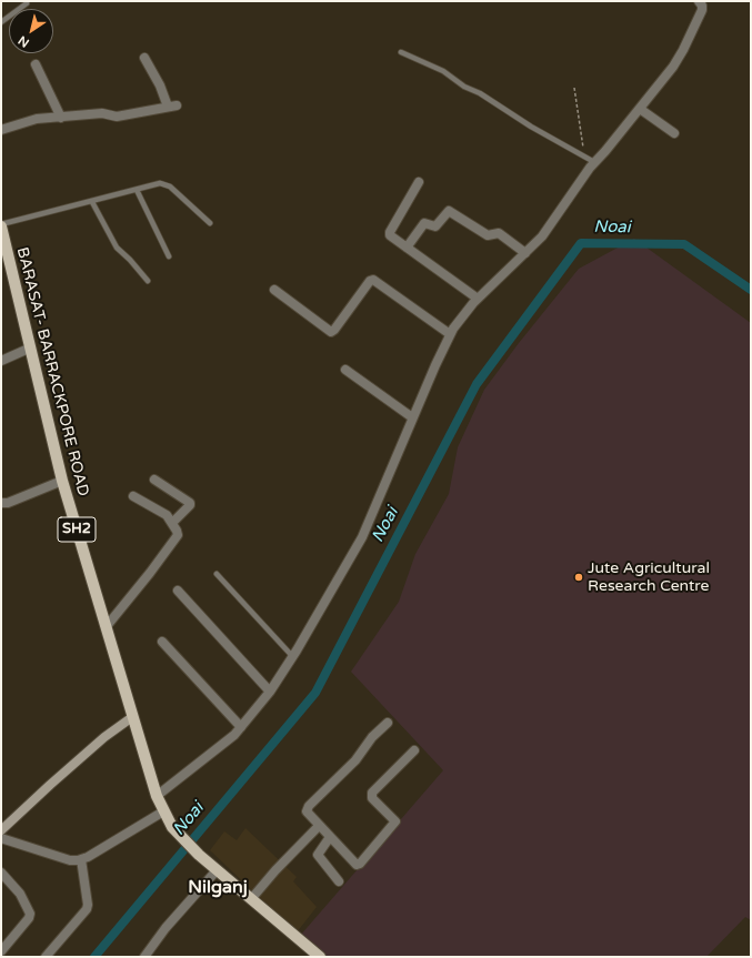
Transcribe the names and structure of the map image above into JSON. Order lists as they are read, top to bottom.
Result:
{
  "streets": {
    "main road": ["BARASAT- BARRACKPORE ROAD", "SH2"]
  },
  "crossings": [
    ["BARASAT- BARRACKPORE ROAD", "SH2"]
  ],
  "districts": ["Nilganj"],
  "water": ["Noai"],
  "places": ["Jute Agricultural Research Centre"],
  "north": "bottom left"
}
